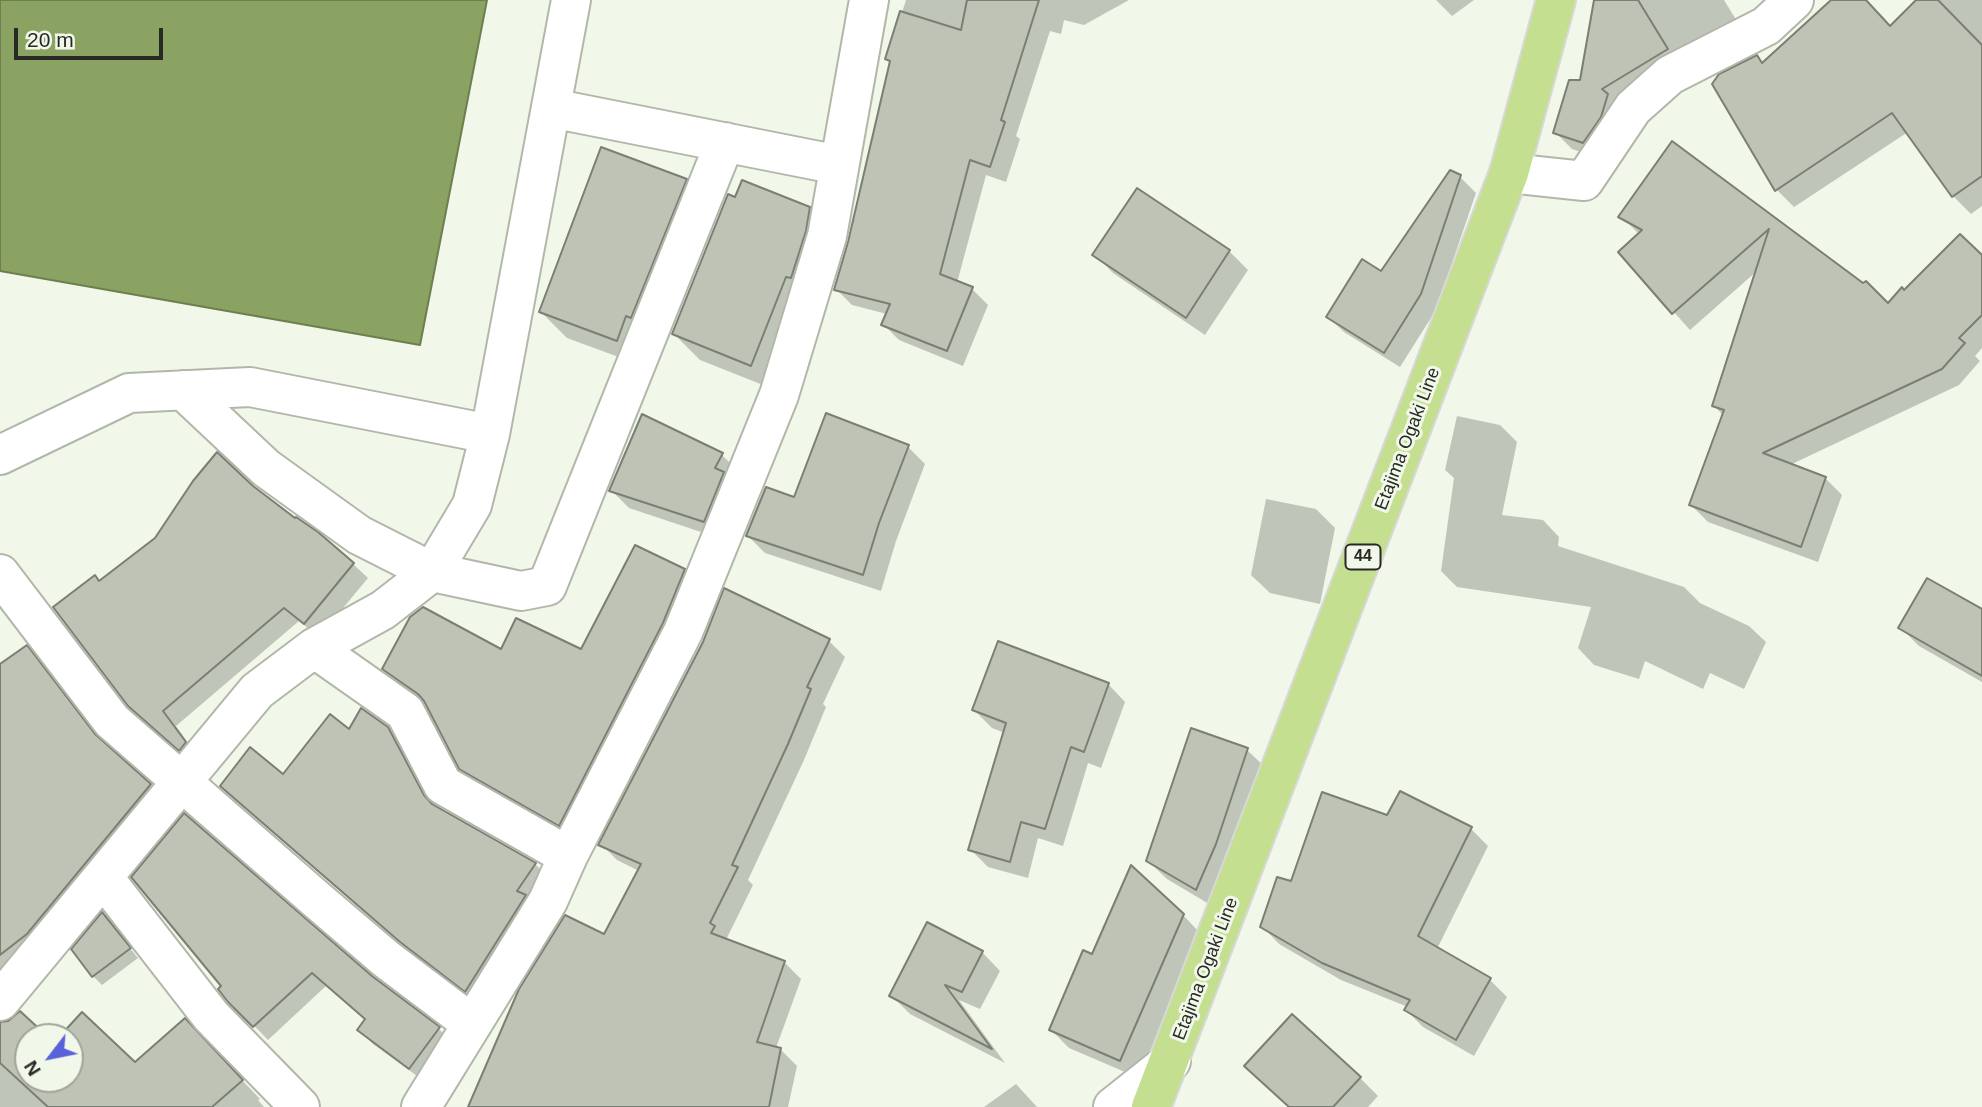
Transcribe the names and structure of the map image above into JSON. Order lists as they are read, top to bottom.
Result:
{
  "streets": {
    "main road": ["Etajima Ogaki Line", "44"]
  },
  "scale_bar": "20 m",
  "north": "bottom left"
}
